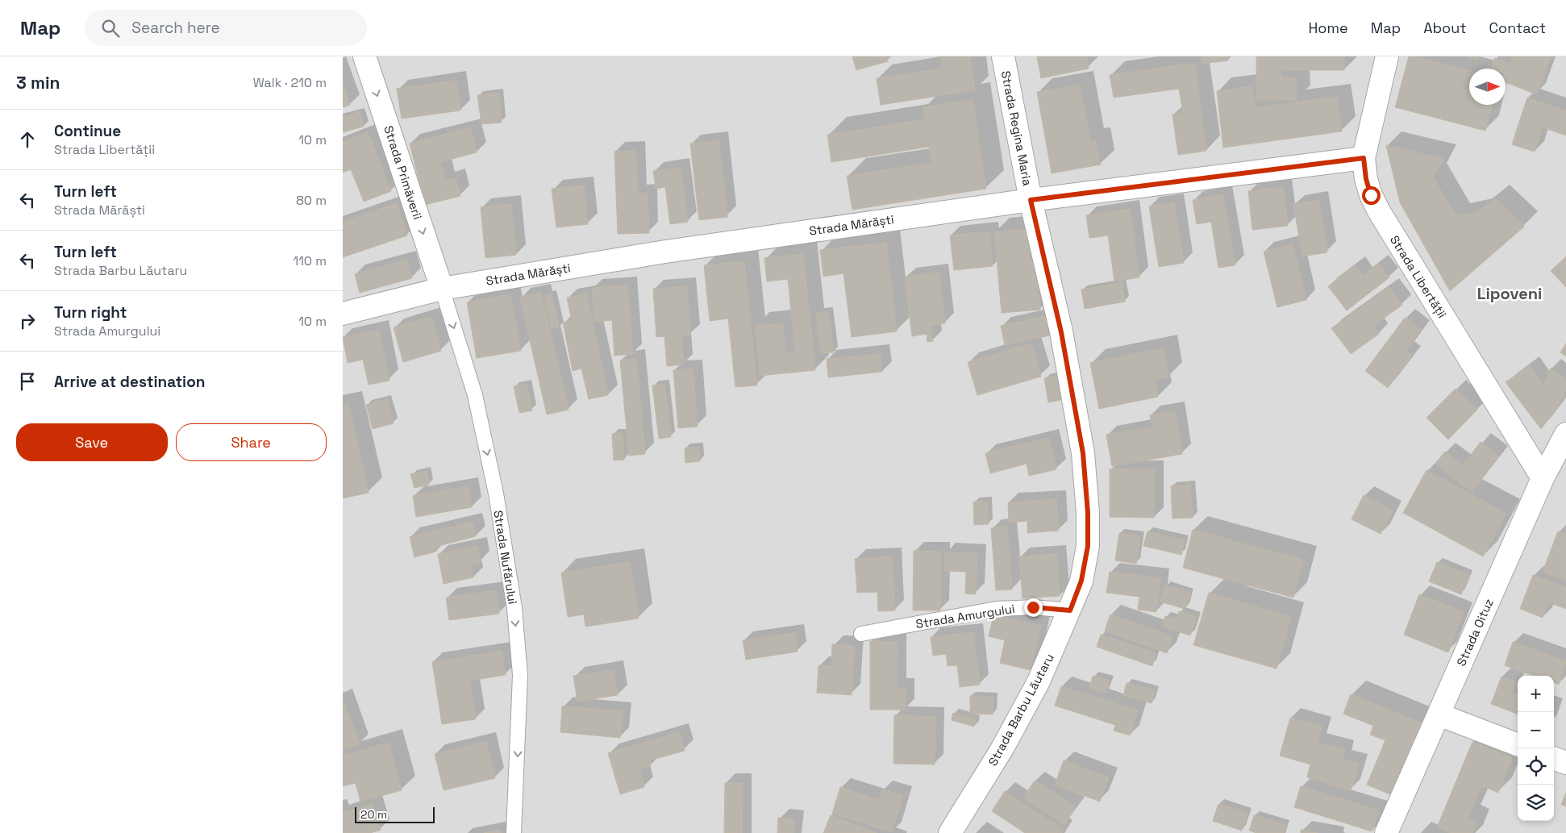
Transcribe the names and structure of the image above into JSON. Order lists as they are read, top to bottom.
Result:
{
  "streets": {
    "street": [
      "Strada Regina Maria",
      "Strada Primăverii",
      "Strada Mărăști",
      "Strada Libertății",
      "Strada Oituz",
      "Strada Barbu Lăutaru"
    ],
    "lane": ["Strada Nufărului", "Strada Amurgului"]
  },
  "crossings": [
    ["Strada Regina Maria", "Strada Mărăști"],
    ["Strada Regina Maria", "Strada Barbu Lăutaru"],
    ["Strada Primăverii", "Strada Mărăști"],
    ["Strada Primăverii", "Strada Nufărului"],
    ["Strada Mărăști", "Strada Libertății"],
    ["Strada Mărăști", "Strada Nufărului"],
    ["Strada Mărăști", "Strada Barbu Lăutaru"],
    ["Strada Libertății", "Strada Oituz"],
    ["Strada Amurgului", "Strada Barbu Lăutaru"]
  ],
  "one_way": ["Strada Primăverii", "Strada Nufărului"],
  "districts": ["Lipoveni"],
  "scale_bar": "20 m",
  "north": "right",
  "page": {
    "header": "Map",
    "search": "Search here",
    "nav": [
      "Home",
      "Map",
      "About",
      "Contact"
    ],
    "heading": ["3 min", "Walk · 210 m"],
    "list": [
      ["Continue", "Strada Libertății", "10 m"],
      ["Turn left", "Strada Mărăști", "80 m"],
      ["Turn left", "Strada Barbu Lăutaru", "110 m"],
      ["Turn right", "Strada Amurgului", "10 m"],
      "Arrive at destination"
    ],
    "buttons": ["Save", "Share"],
    "map_buttons": ["+", "−"],
    "scale": "20 m"
  }
}
